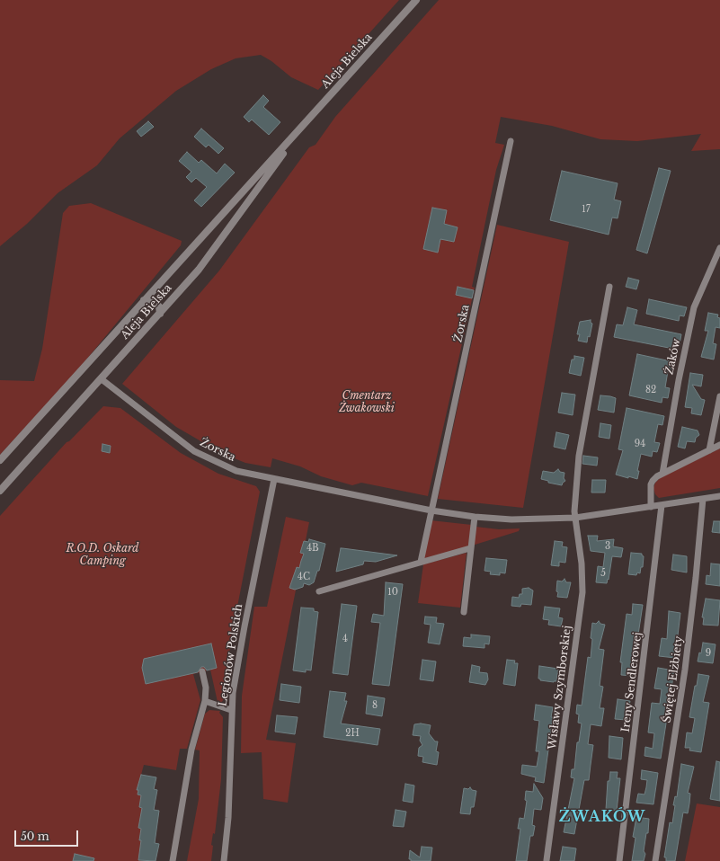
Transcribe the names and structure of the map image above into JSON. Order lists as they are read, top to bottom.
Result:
{
  "streets": {
    "street": [
      "Aleja Bielska",
      "Żorska",
      "Żaków",
      "Legionów Polskich",
      "Świętej Elżbiety",
      "Ireny Sendlerowej",
      "Wisławy Szymborskiej"
    ]
  },
  "crossings": [
    ["Aleja Bielska", "Żorska"],
    ["Żorska", "Legionów Polskich"],
    ["Żorska", "Świętej Elżbiety"],
    ["Żorska", "Ireny Sendlerowej"],
    ["Żorska", "Wisławy Szymborskiej"]
  ],
  "districts": ["ŻWAKÓW"],
  "parks": ["Cmentarz Żwakowski", "R.O.D. Oskard Camping"],
  "house_numbers": [
    "17",
    "82",
    "94",
    "3",
    "4B",
    "5",
    "4C",
    "10",
    "4",
    "9",
    "8",
    "2H"
  ],
  "scale_bar": "50 m"
}
